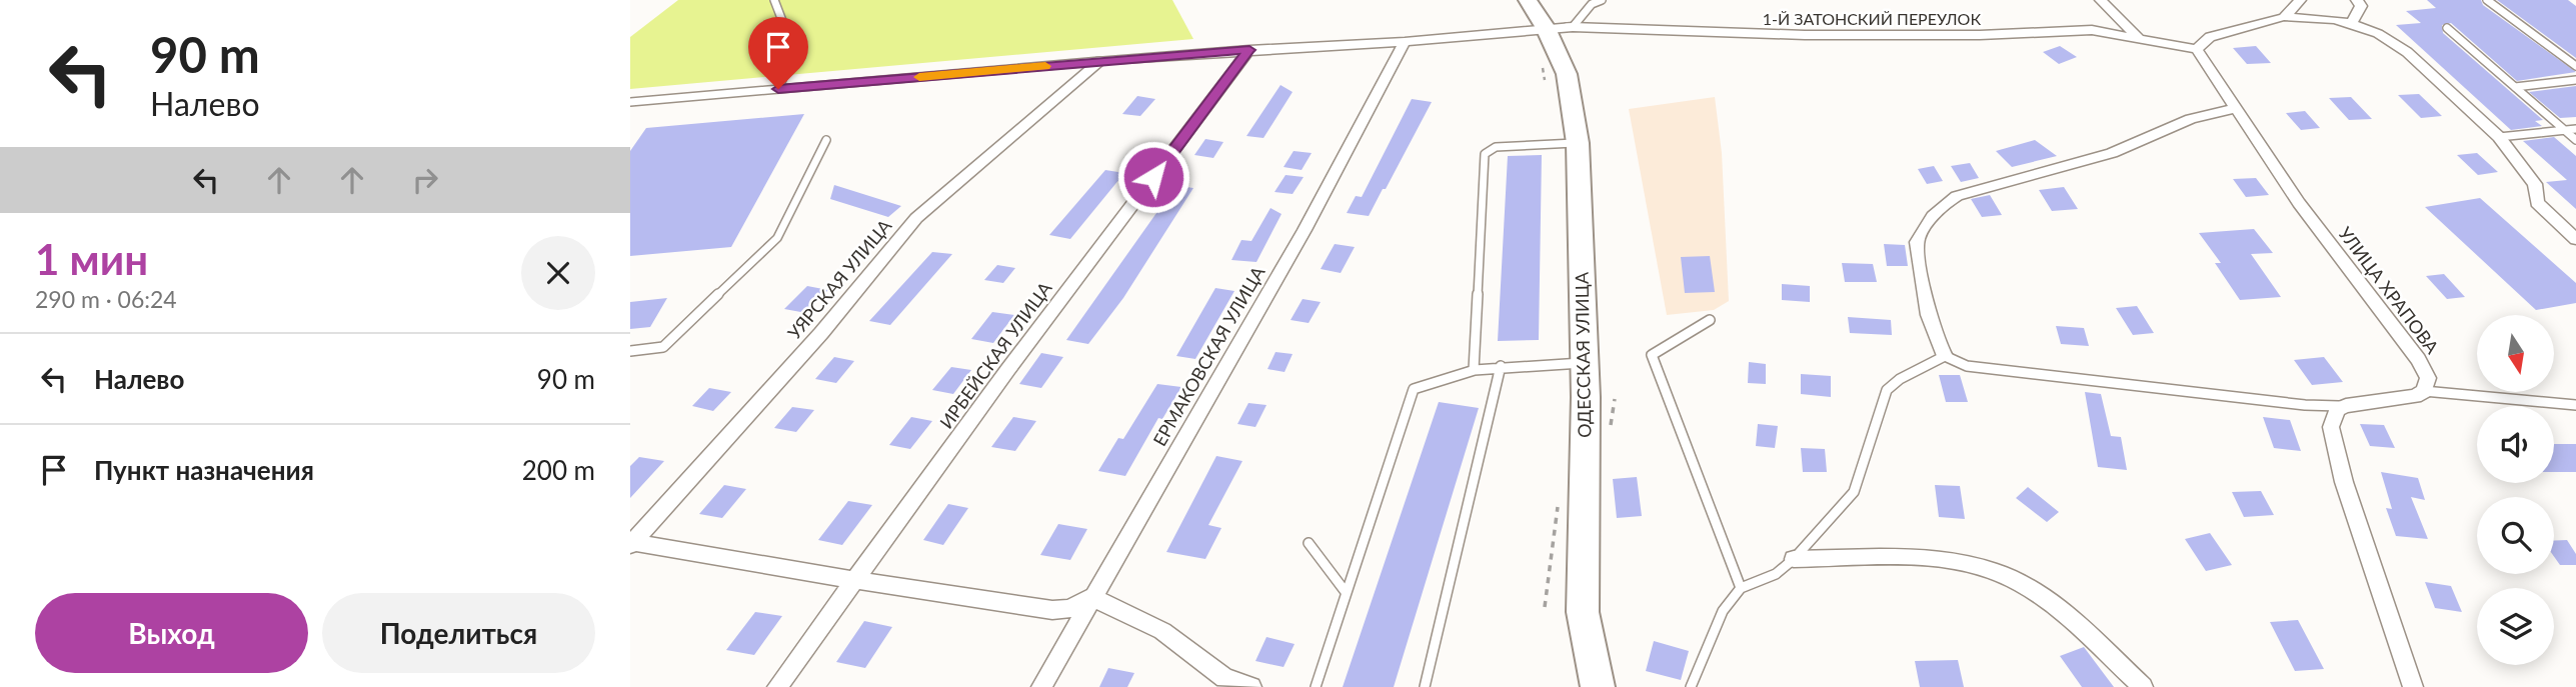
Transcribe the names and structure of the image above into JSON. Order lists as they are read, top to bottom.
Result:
{
  "streets": {
    "main road": ["ОДЕССКАЯ УЛИЦА"],
    "street": [
      "1-Й ЗАТОНСКИЙ ПЕРЕУЛОК",
      "УЯРСКАЯ УЛИЦА",
      "УЛИЦА ХРАПОВА",
      "ИРБЕЙСКАЯ УЛИЦА",
      "ЕРМАКОВСКАЯ УЛИЦА"
    ]
  },
  "crossings": [
    ["1-Й ЗАТОНСКИЙ ПЕРЕУЛОК", "УЯРСКАЯ УЛИЦА"],
    ["1-Й ЗАТОНСКИЙ ПЕРЕУЛОК", "УЛИЦА ХРАПОВА"],
    ["1-Й ЗАТОНСКИЙ ПЕРЕУЛОК", "ИРБЕЙСКАЯ УЛИЦА"],
    ["1-Й ЗАТОНСКИЙ ПЕРЕУЛОК", "ОДЕССКАЯ УЛИЦА"],
    ["1-Й ЗАТОНСКИЙ ПЕРЕУЛОК", "ЕРМАКОВСКАЯ УЛИЦА"]
  ],
  "north": "bottom",
  "page": {
    "turn": ["90 m", "Налево"],
    "heading": ["1 мин", "290 m · 06:24"],
    "list": [
      {
        "name": "Налево",
        "value": "90 m"
      },
      {
        "name": "Пункт назначения",
        "value": "200 m"
      }
    ],
    "buttons": ["Выход", "Поделиться"]
  }
}
